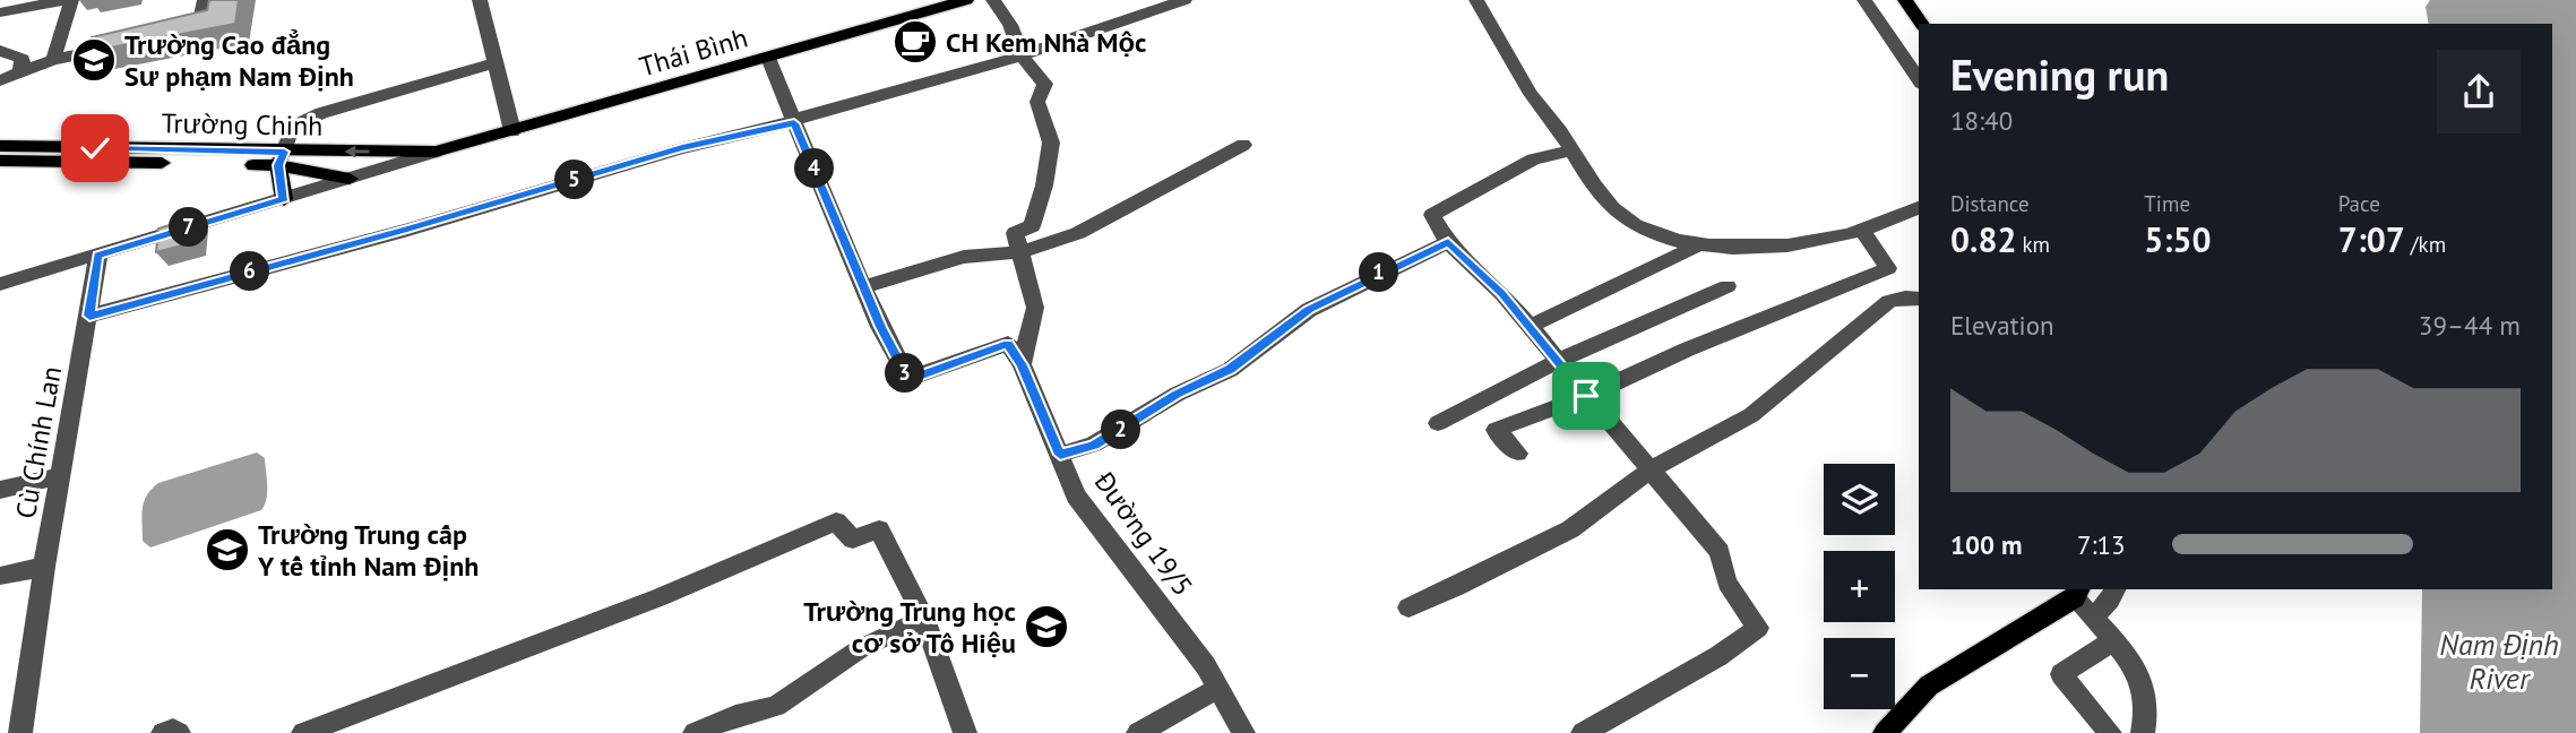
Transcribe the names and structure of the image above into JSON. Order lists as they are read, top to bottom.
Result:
{
  "streets": {
    "main road": ["Thái Bình", "Trường Chinh"],
    "street": ["Cù Chính Lan", "Đường 19/5"]
  },
  "crossings": [
    ["Thái Bình", "Trường Chinh"]
  ],
  "water": ["Nam Định River"],
  "places": {
    "cafe": ["CH Kem Nhà Mộc"],
    "school or university": ["Trường Cao đẳng Sư phạm Nam Định", "Trường Trung cấp Y tế tỉnh Nam Định", "Trường Trung học cơ sở Tô Hiệu"]
  },
  "page": {
    "heading": ["Evening run", "18:40"],
    "pins": [
      "4",
      "5",
      "7",
      "6",
      "1",
      "3",
      "2"
    ],
    "stats": [
      ["Distance", "0.82 km"],
      ["Time", "5:50"],
      ["Pace", "7:07 /km"]
    ],
    "chart": ["Elevation", "39–44 m"],
    "map_buttons": ["+", "−"],
    "list": [
      {
        "name": "100 m",
        "note": "7:13"
      }
    ]
  }
}
